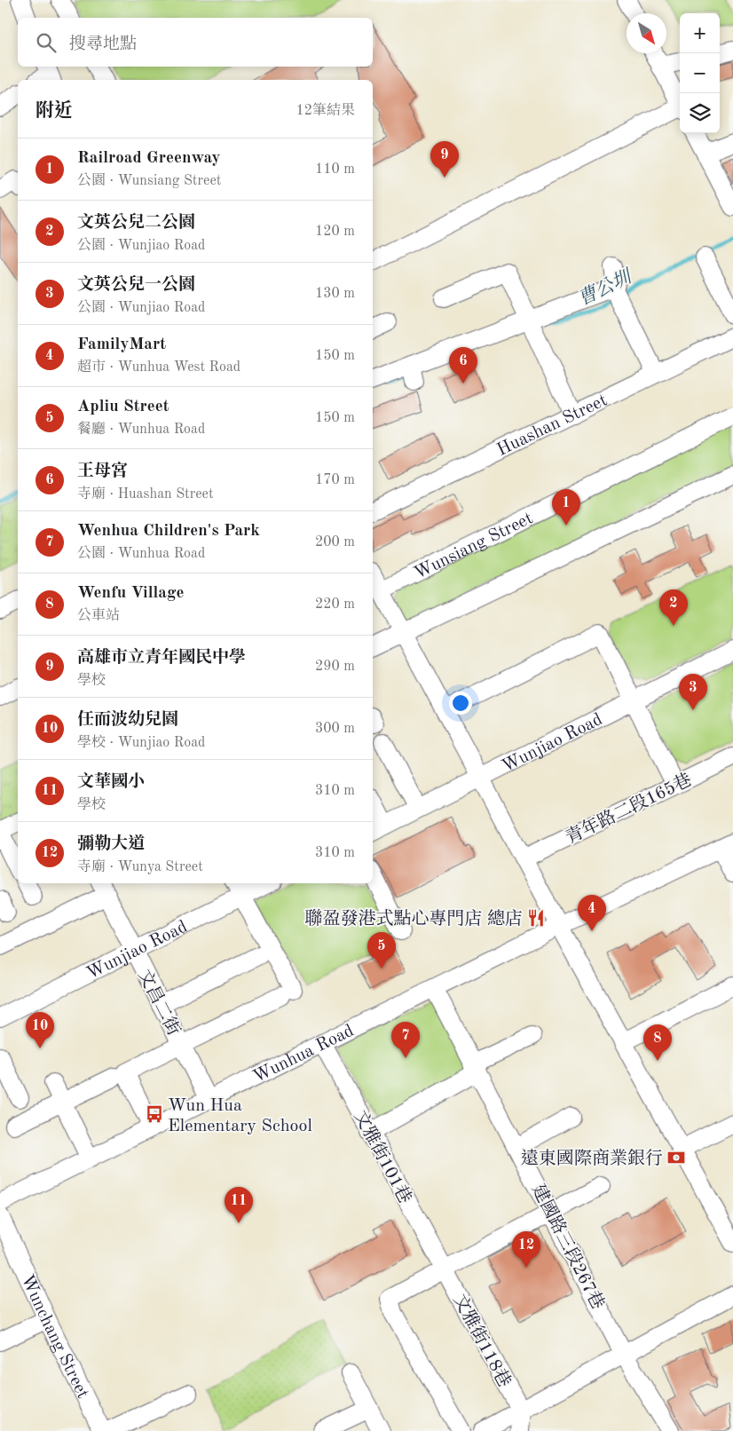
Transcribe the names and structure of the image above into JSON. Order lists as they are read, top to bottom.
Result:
{
  "streets": {
    "street": [
      "Huashan Street",
      "Wunsiang Street",
      "Wunjiao Road",
      "青年路二段165巷",
      "文昌二街",
      "Wunhua Road",
      "文雅街101巷",
      "建國路三段267巷",
      "Wunchang Street",
      "文雅街118巷"
    ]
  },
  "crossings": [
    ["Wunjiao Road", "文昌二街"],
    ["文昌二街", "Wunhua Road"],
    ["Wunhua Road", "文雅街101巷"],
    ["Wunhua Road", "建國路三段267巷"],
    ["文雅街101巷", "文雅街118巷"]
  ],
  "water": ["曹公圳"],
  "places": {
    "restaurant": ["聯盈發港式點心專門店 總店"],
    "bus stop": ["Wun Hua Elementary School"],
    "bank": ["遠東國際商業銀行"]
  },
  "north": "bottom right",
  "page": {
    "map_buttons": ["+", "−"],
    "search": "搜尋地點",
    "heading": ["附近", "12筆結果"],
    "list": [
      {
        "mark": "1",
        "name": "Railroad Greenway",
        "note": "公園 · Wunsiang Street",
        "value": "110 m"
      },
      {
        "mark": "2",
        "name": "文英公兒二公園",
        "note": "公園 · Wunjiao Road",
        "value": "120 m"
      },
      {
        "mark": "3",
        "name": "文英公兒一公園",
        "note": "公園 · Wunjiao Road",
        "value": "130 m"
      },
      {
        "mark": "4",
        "name": "FamilyMart",
        "note": "超市 · Wunhua West Road",
        "value": "150 m"
      },
      {
        "mark": "5",
        "name": "Apliu Street",
        "note": "餐廳 · Wunhua Road",
        "value": "150 m"
      },
      {
        "mark": "6",
        "name": "王母宮",
        "note": "寺廟 · Huashan Street",
        "value": "170 m"
      },
      {
        "mark": "7",
        "name": "Wenhua Children's Park",
        "note": "公園 · Wunhua Road",
        "value": "200 m"
      },
      {
        "mark": "8",
        "name": "Wenfu Village",
        "note": "公車站",
        "value": "220 m"
      },
      {
        "mark": "9",
        "name": "高雄市立青年國民中學",
        "note": "學校",
        "value": "290 m"
      },
      {
        "mark": "10",
        "name": "任而波幼兒園",
        "note": "學校 · Wunjiao Road",
        "value": "300 m"
      },
      {
        "mark": "11",
        "name": "文華國小",
        "note": "學校",
        "value": "310 m"
      },
      {
        "mark": "12",
        "name": "彌勒大道",
        "note": "寺廟 · Wunya Street",
        "value": "310 m"
      }
    ],
    "pins": [
      "9",
      "6",
      "1",
      "2",
      "3",
      "4",
      "5",
      "10",
      "7",
      "8",
      "11",
      "12"
    ]
  }
}
